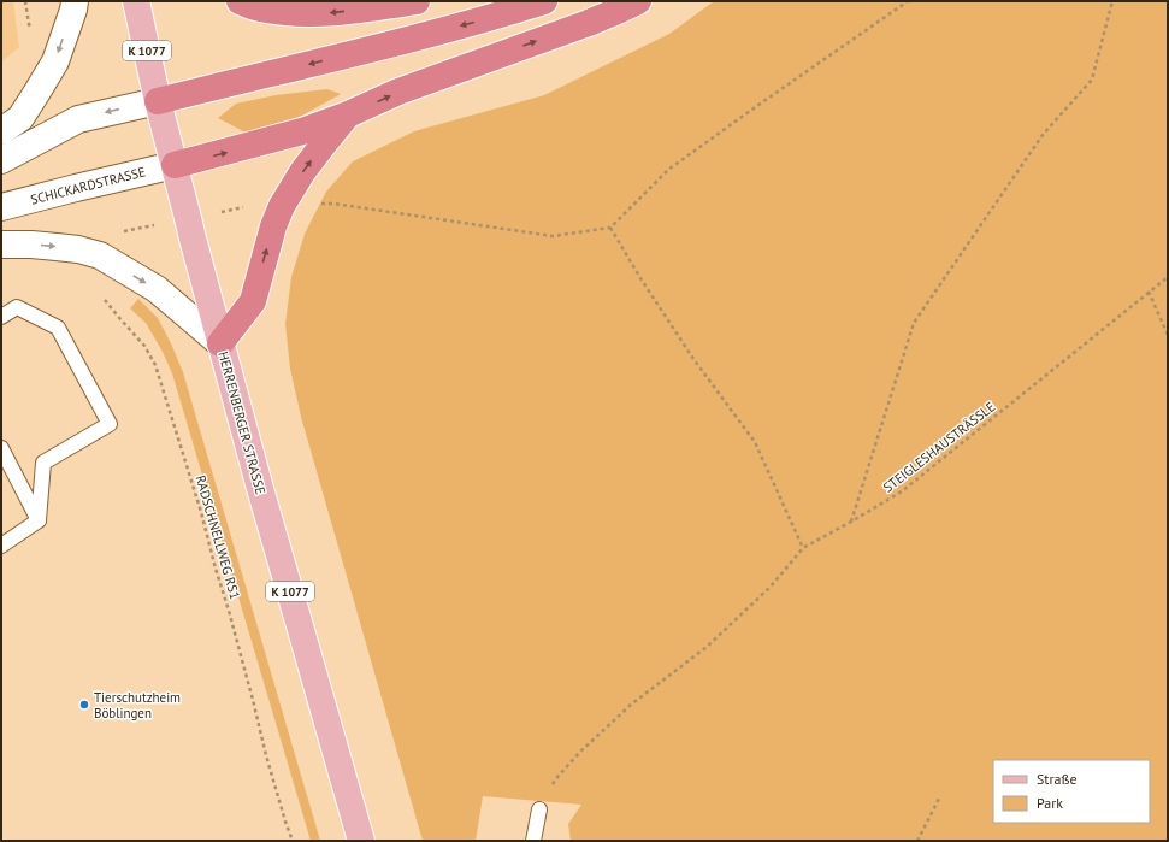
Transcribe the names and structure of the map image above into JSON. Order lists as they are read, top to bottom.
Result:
{
  "streets": {
    "main road": ["K 1077", "HERRENBERGER STRASSE"],
    "street": ["SCHICKARDSTRASSE"],
    "path": ["STEIGLESHAUSTRÄSSLE", "RADSCHNELLWEG RS1"]
  },
  "crossings": [
    ["SCHICKARDSTRASSE", "HERRENBERGER STRASSE"]
  ],
  "places": ["Tierschutzheim Böblingen"],
  "legend": ["Straße", "Park"]
}
